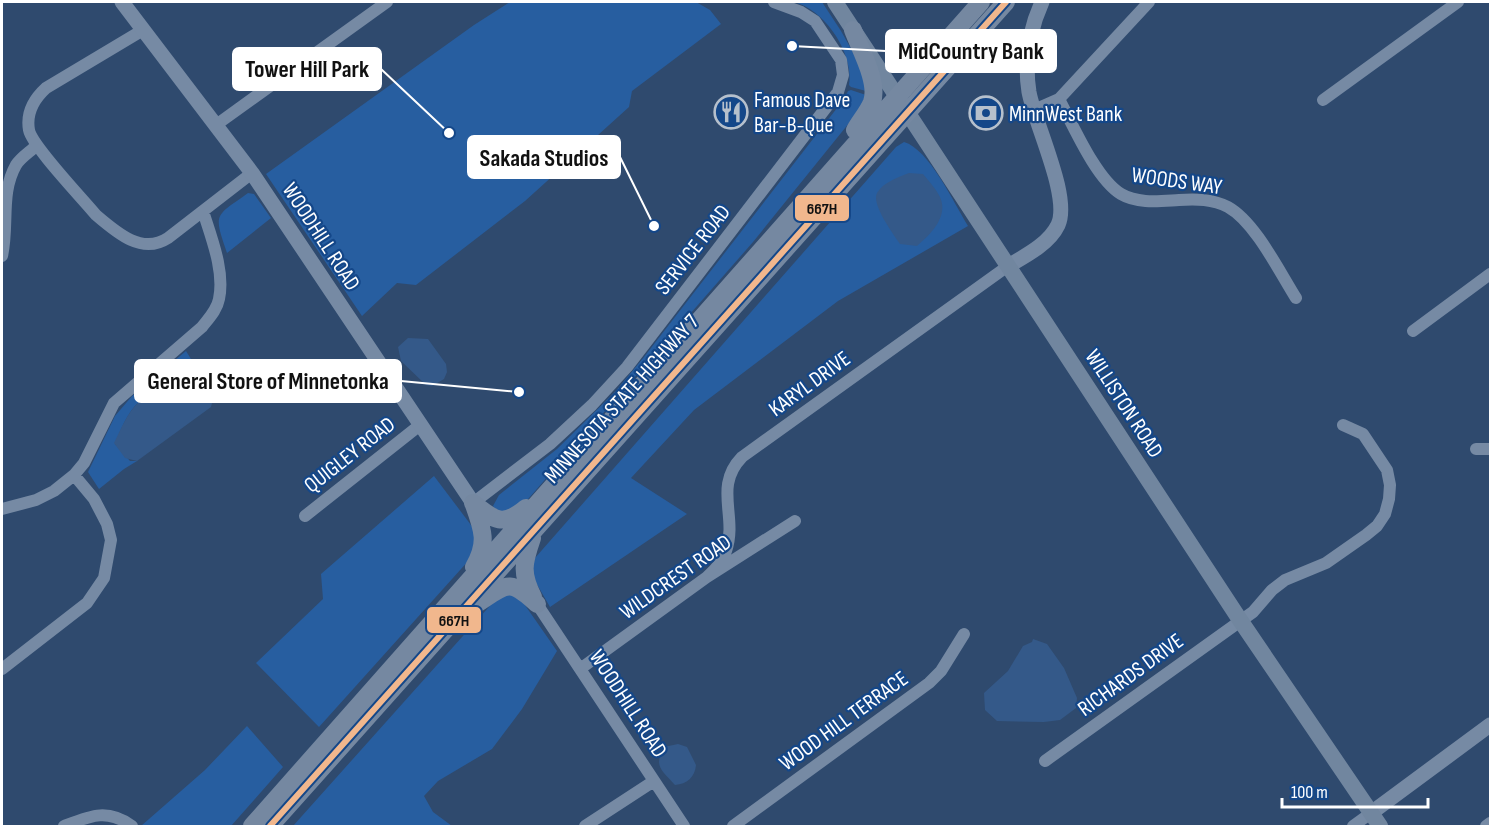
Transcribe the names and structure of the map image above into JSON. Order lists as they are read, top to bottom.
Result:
{
  "streets": {
    "main road": ["MINNESOTA STATE HIGHWAY 7", "WILLISTON ROAD"],
    "street": [
      "WOODS WAY",
      "WOODHILL ROAD",
      "SERVICE ROAD",
      "KARYL DRIVE",
      "QUIGLEY ROAD",
      "WILDCREST ROAD",
      "RICHARDS DRIVE",
      "WOOD HILL TERRACE"
    ]
  },
  "crossings": [
    ["WOODHILL ROAD", "SERVICE ROAD"],
    ["WOODHILL ROAD", "QUIGLEY ROAD"],
    ["WOODHILL ROAD", "WILDCREST ROAD"],
    ["KARYL DRIVE", "WILLISTON ROAD"],
    ["KARYL DRIVE", "WILDCREST ROAD"],
    ["MINNESOTA STATE HIGHWAY 7", "WILLISTON ROAD"],
    ["WILLISTON ROAD", "RICHARDS DRIVE"]
  ],
  "places": {
    "other": [
      "MidCountry Bank",
      "Tower Hill Park",
      "Sakada Studios",
      "General Store of Minnetonka"
    ],
    "restaurant": ["Famous Dave Bar-B-Que"],
    "bank": ["MinnWest Bank"]
  },
  "lines": ["transit line 667H"],
  "scale_bar": "100 m"
}
